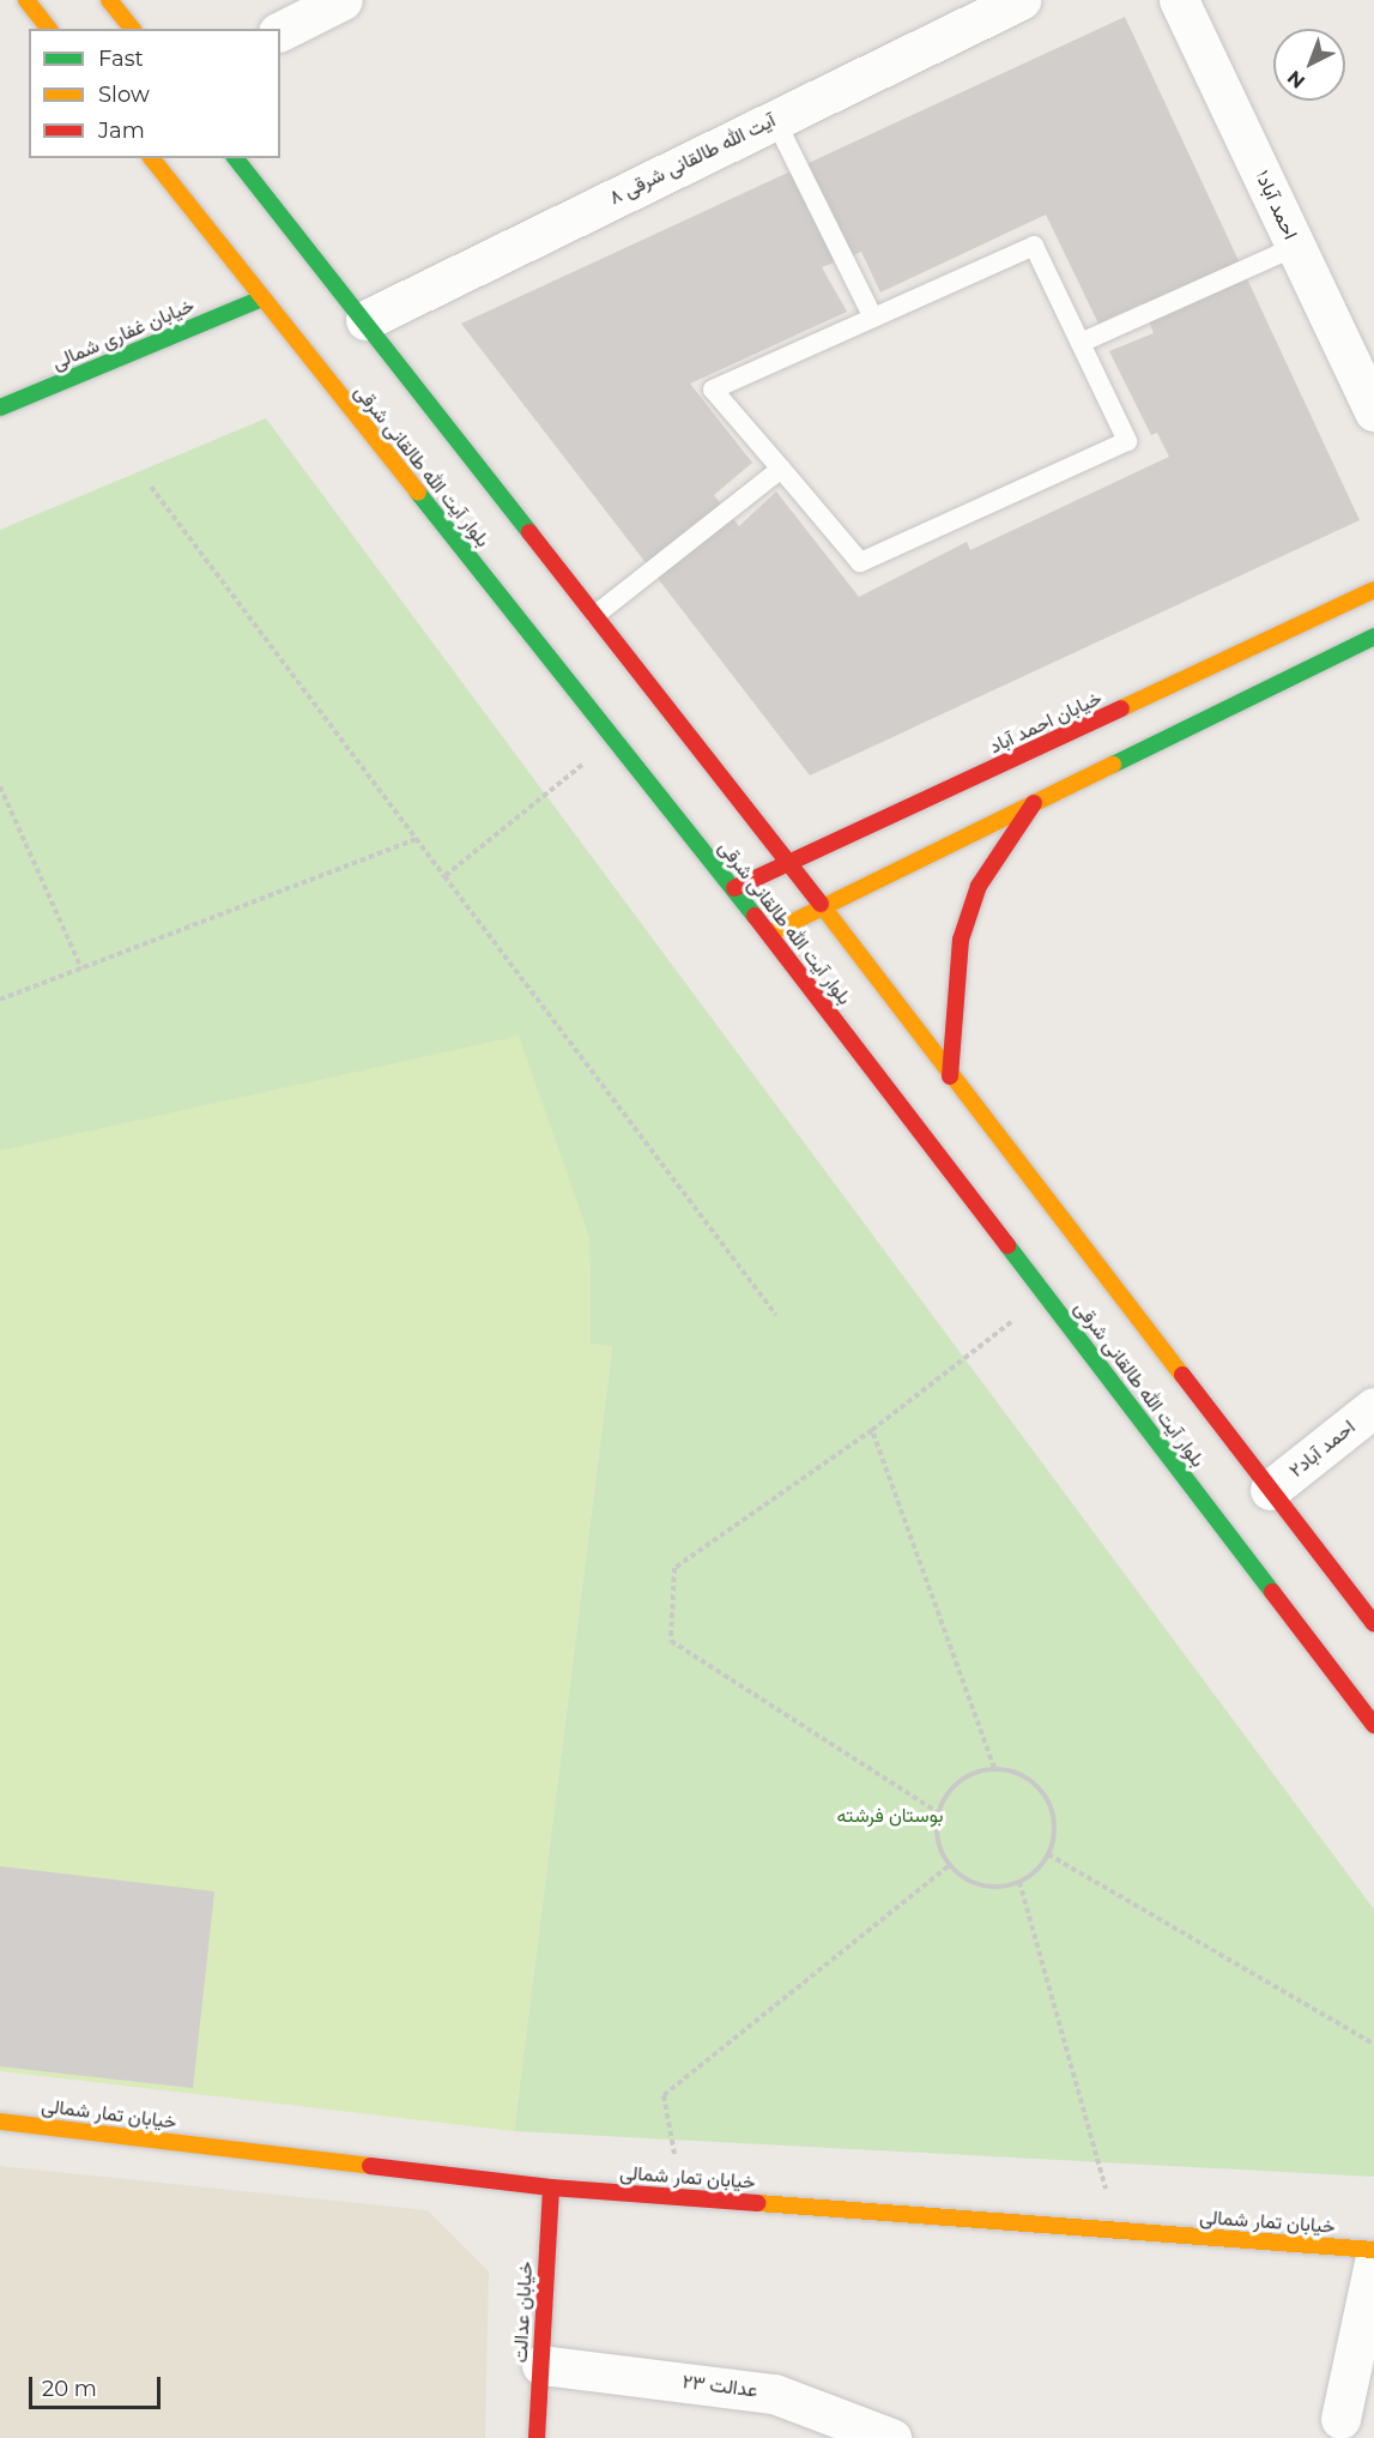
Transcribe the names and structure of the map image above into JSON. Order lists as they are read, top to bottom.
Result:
{
  "streets": {
    "main road": [
      "خیابان غفاری شمالی",
      "بلوار آیت الله طالقانی شرقی",
      "خیابان احمد آباد",
      "خیابان تمار شمالی",
      "خیابان عدالت"
    ],
    "street": [
      "آیت الله طالقانی شرقی ۸",
      "احمد آباد۱",
      "احمد آباد۲",
      "عدالت ۲۳"
    ]
  },
  "crossings": [
    ["آیت الله طالقانی شرقی ۸", "بلوار آیت الله طالقانی شرقی"],
    ["خیابان غفاری شمالی", "بلوار آیت الله طالقانی شرقی"],
    ["بلوار آیت الله طالقانی شرقی", "خیابان احمد آباد"],
    ["بلوار آیت الله طالقانی شرقی", "احمد آباد۲"],
    ["خیابان تمار شمالی", "خیابان عدالت"],
    ["خیابان عدالت", "عدالت ۲۳"]
  ],
  "parks": ["بوستان فرشته"],
  "legend": ["Fast", "Slow", "Jam"],
  "scale_bar": "20 m",
  "north": "bottom left"
}
